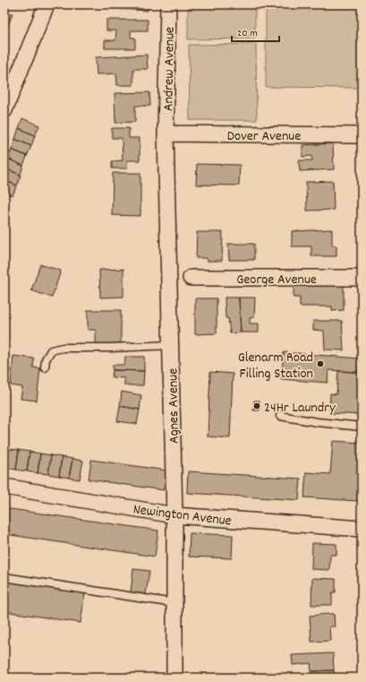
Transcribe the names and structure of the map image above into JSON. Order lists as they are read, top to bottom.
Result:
{
  "streets": {
    "street": [
      "Andrew Avenue",
      "Dover Avenue",
      "George Avenue",
      "Agnes Avenue",
      "Newington Avenue"
    ]
  },
  "crossings": [
    ["Andrew Avenue", "Dover Avenue"],
    ["Andrew Avenue", "Agnes Avenue"],
    ["Dover Avenue", "Agnes Avenue"],
    ["Agnes Avenue", "Newington Avenue"]
  ],
  "places": ["Glenarm Road Filling Station", "24Hr Laundry"],
  "scale_bar": "20 m"
}
